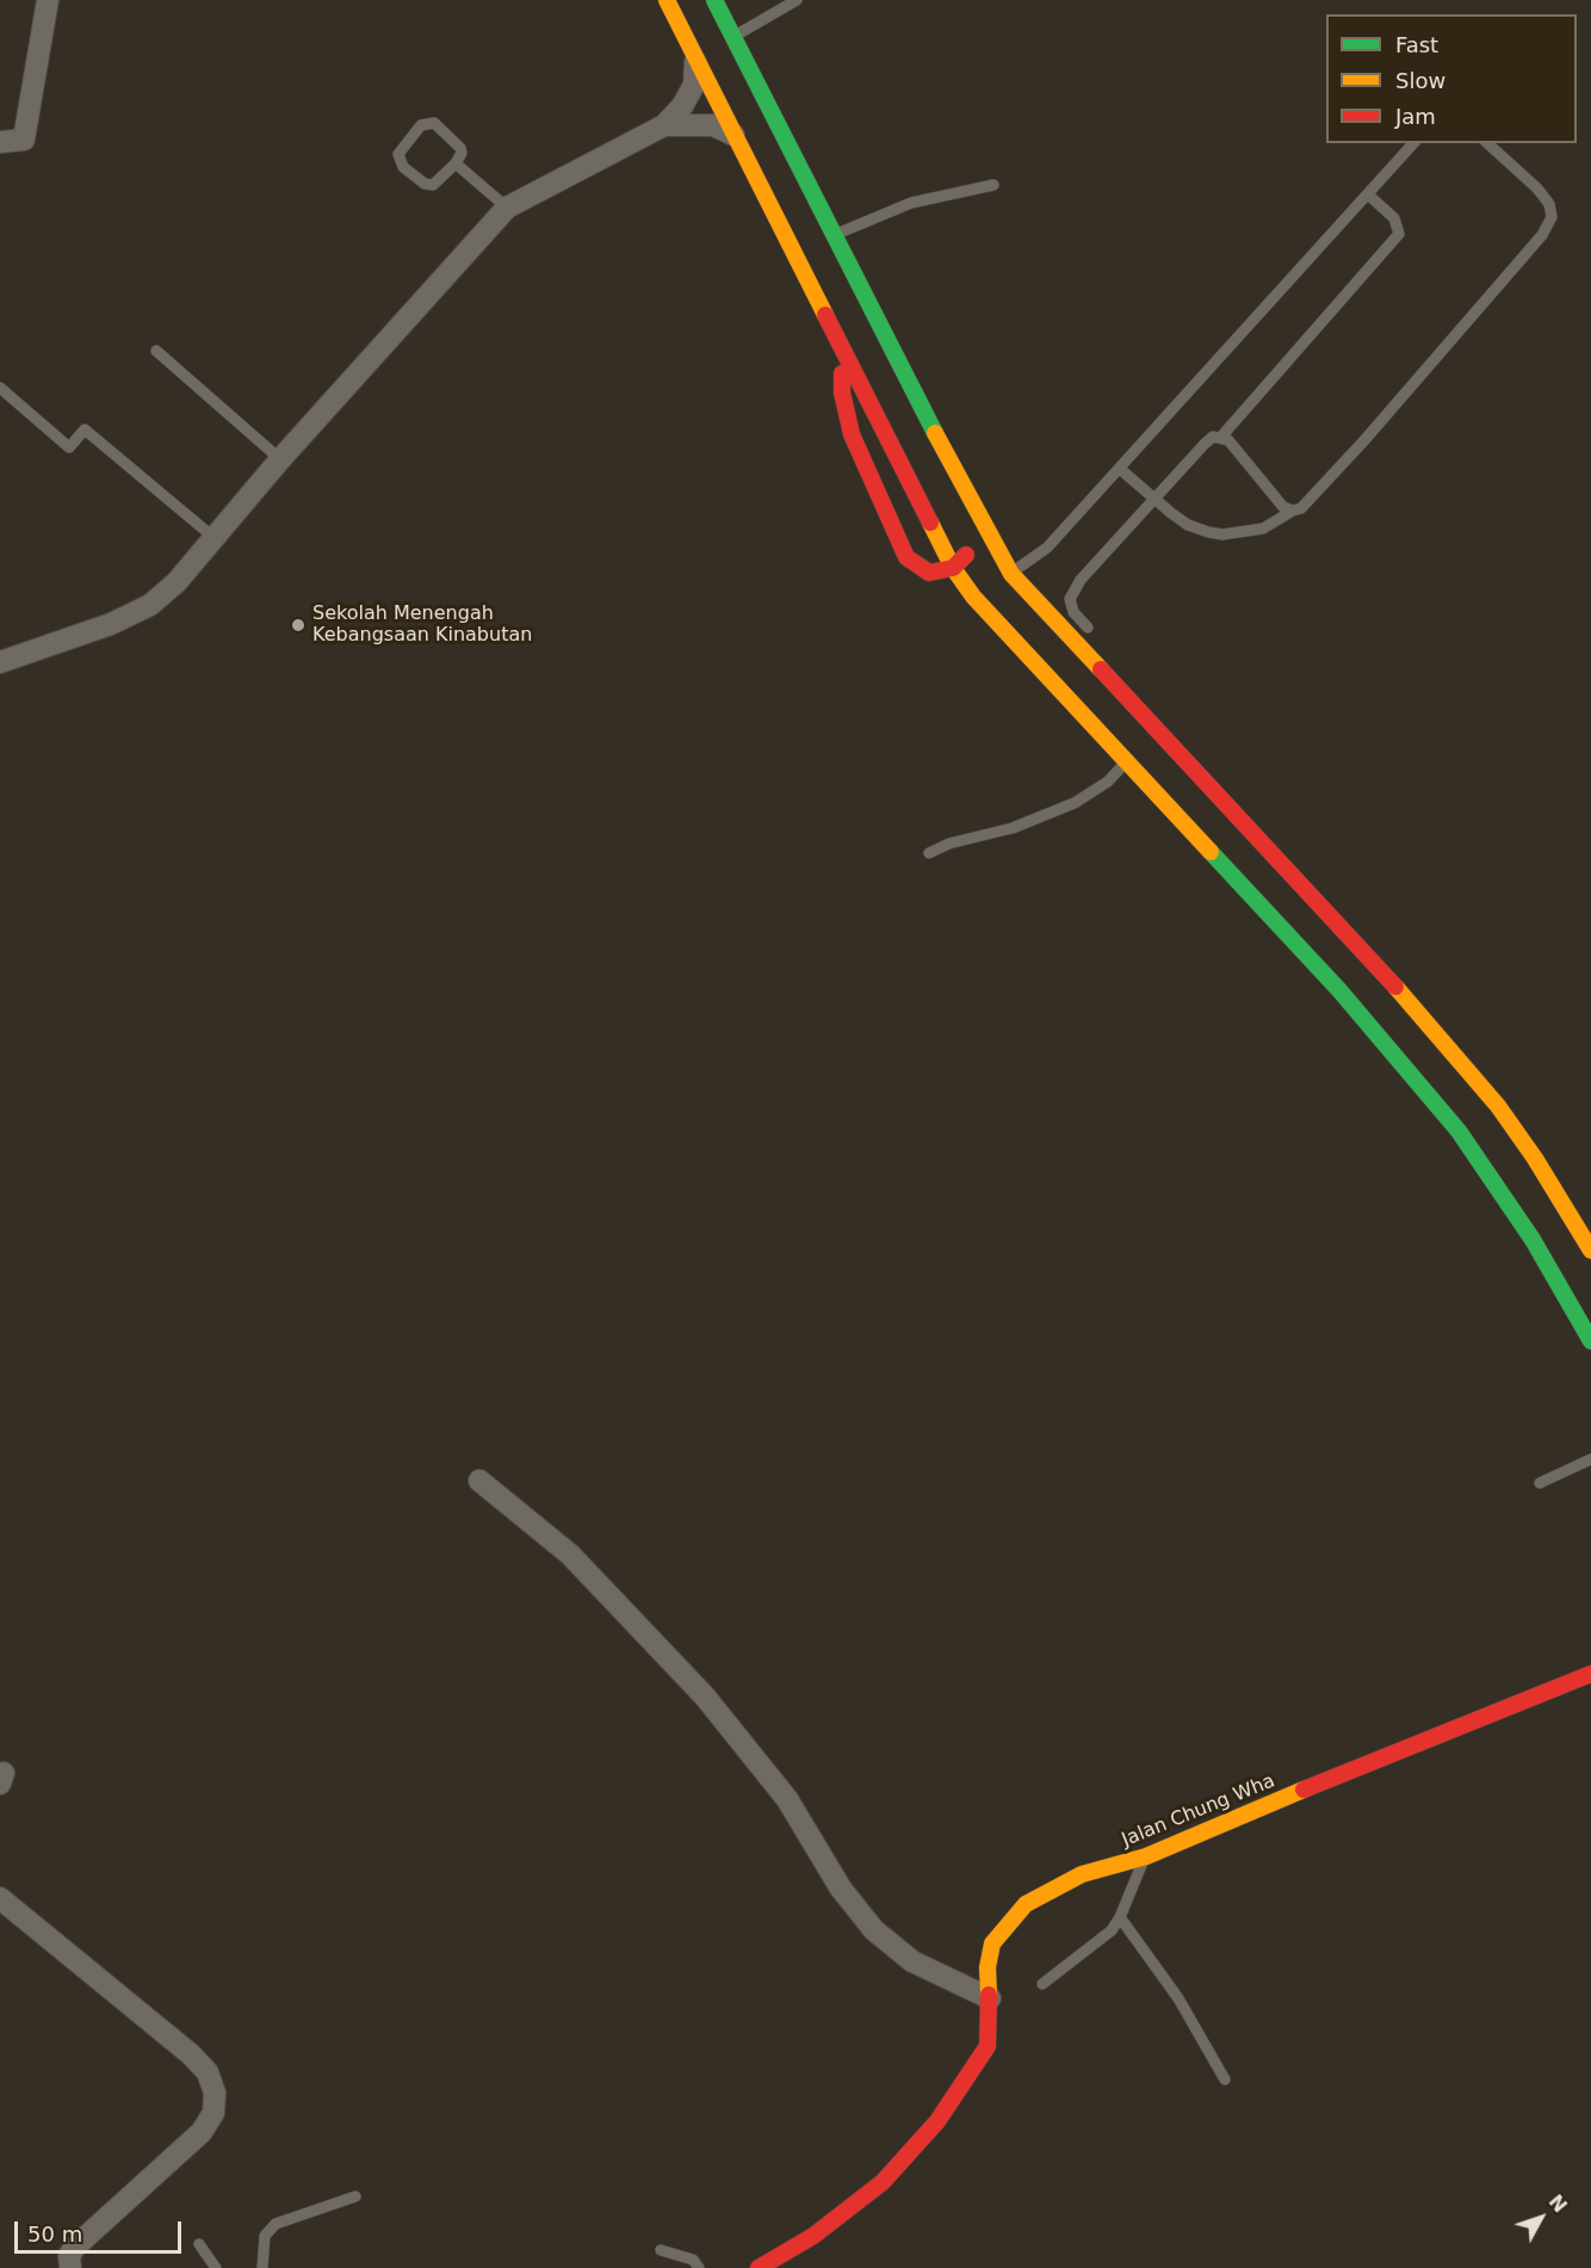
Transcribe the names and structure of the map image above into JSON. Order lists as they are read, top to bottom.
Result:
{
  "streets": {
    "main road": ["Jalan Chung Wha"]
  },
  "places": ["Sekolah Menengah Kebangsaan Kinabutan"],
  "legend": ["Fast", "Slow", "Jam"],
  "scale_bar": "50 m",
  "north": "top right"
}
